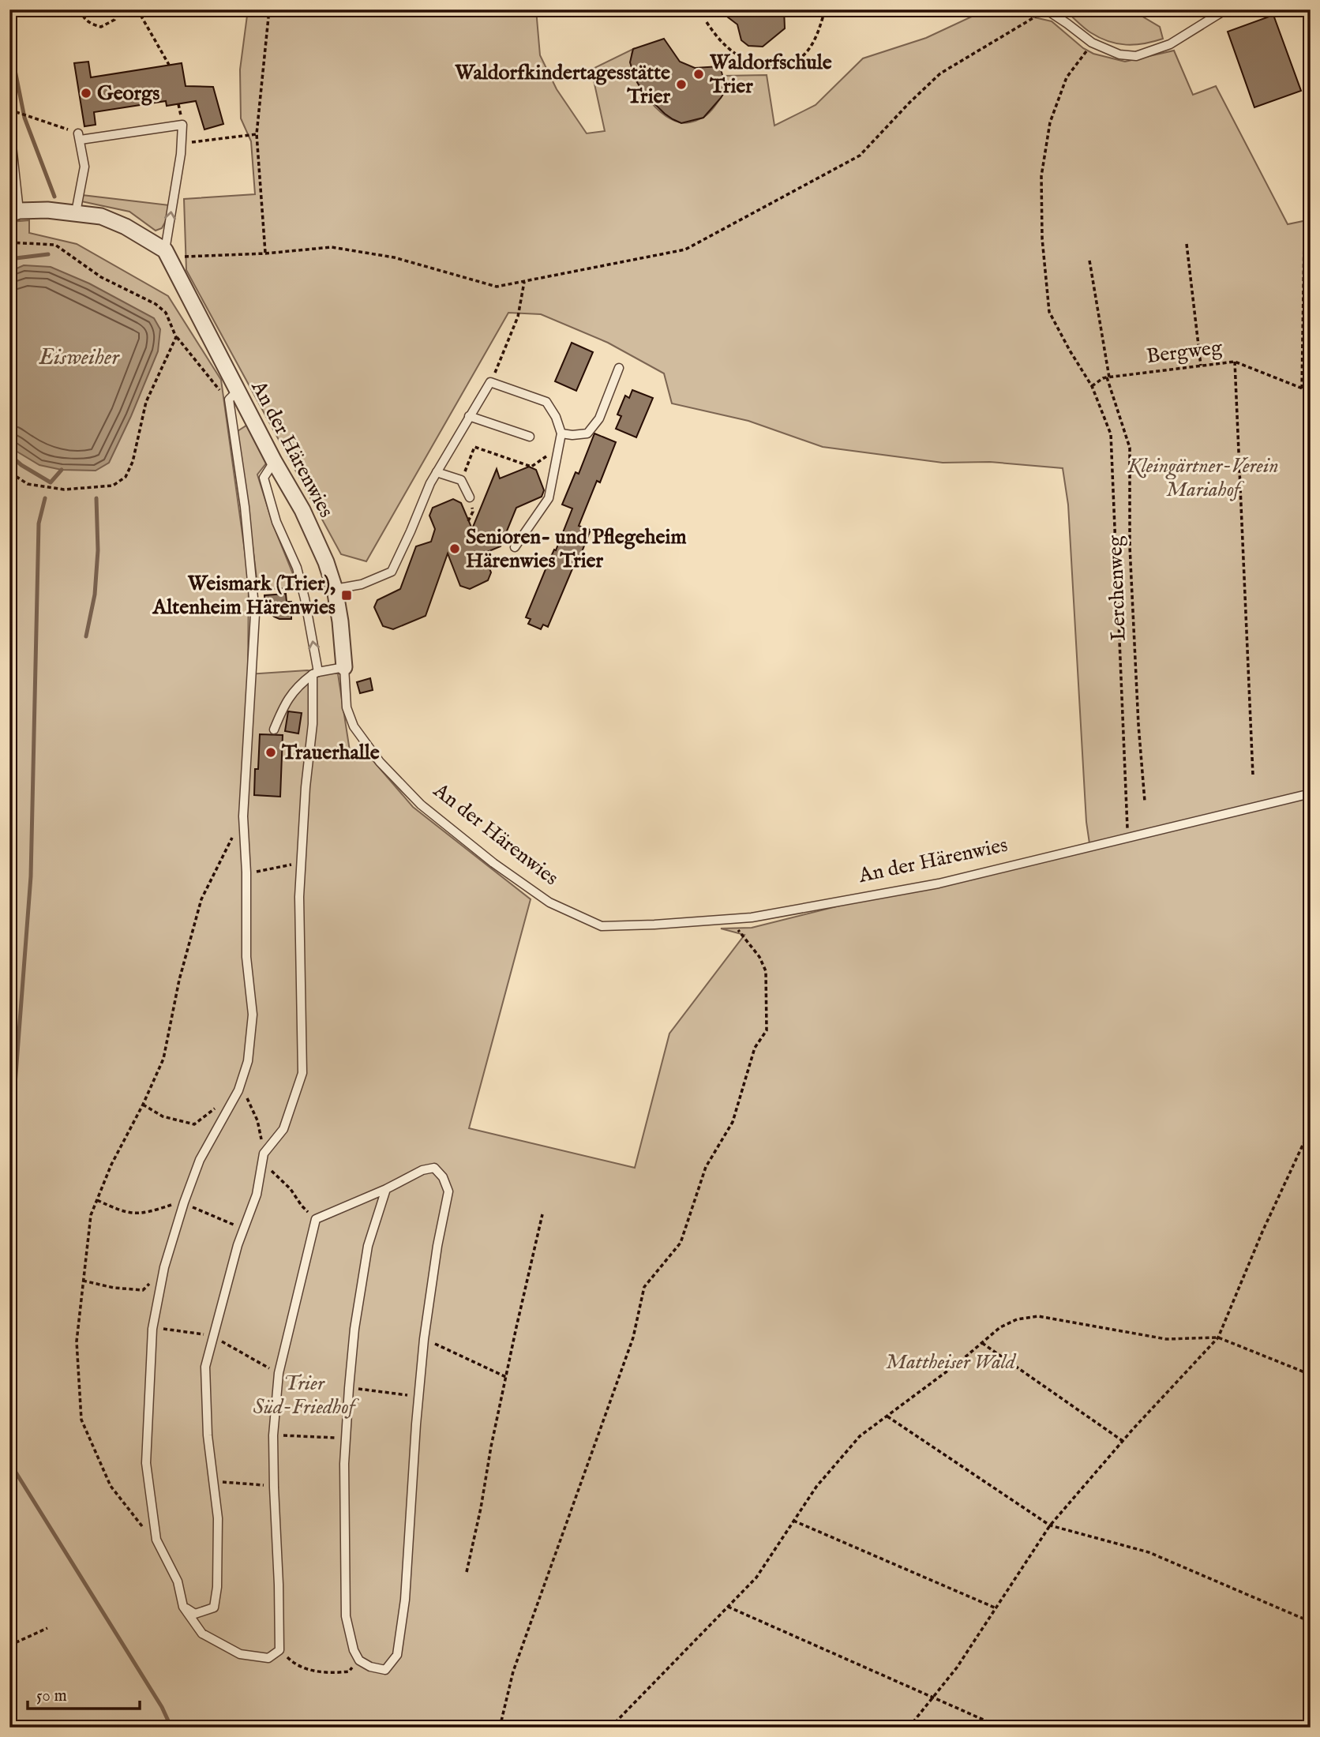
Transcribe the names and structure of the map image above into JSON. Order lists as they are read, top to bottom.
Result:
{
  "streets": {
    "street": ["An der Härenwies"],
    "path": ["Bergweg", "Lerchenweg"]
  },
  "crossings": [
    ["Bergweg", "Lerchenweg"]
  ],
  "water": ["Eisweiher"],
  "parks": ["Kleingärtner-Verein Mariahof", "Mattheiser Wald", "Trier Süd-Friedhof"],
  "places": {
    "other": [
      "Waldorfschule Trier",
      "Waldorfkindertagesstätte Trier",
      "Georgs",
      "Senioren- und Pflegeheim Härenwies Trier",
      "Trauerhalle"
    ],
    "transit": ["Weismark (Trier), Altenheim Härenwies"]
  },
  "scale_bar": "50 m"
}
